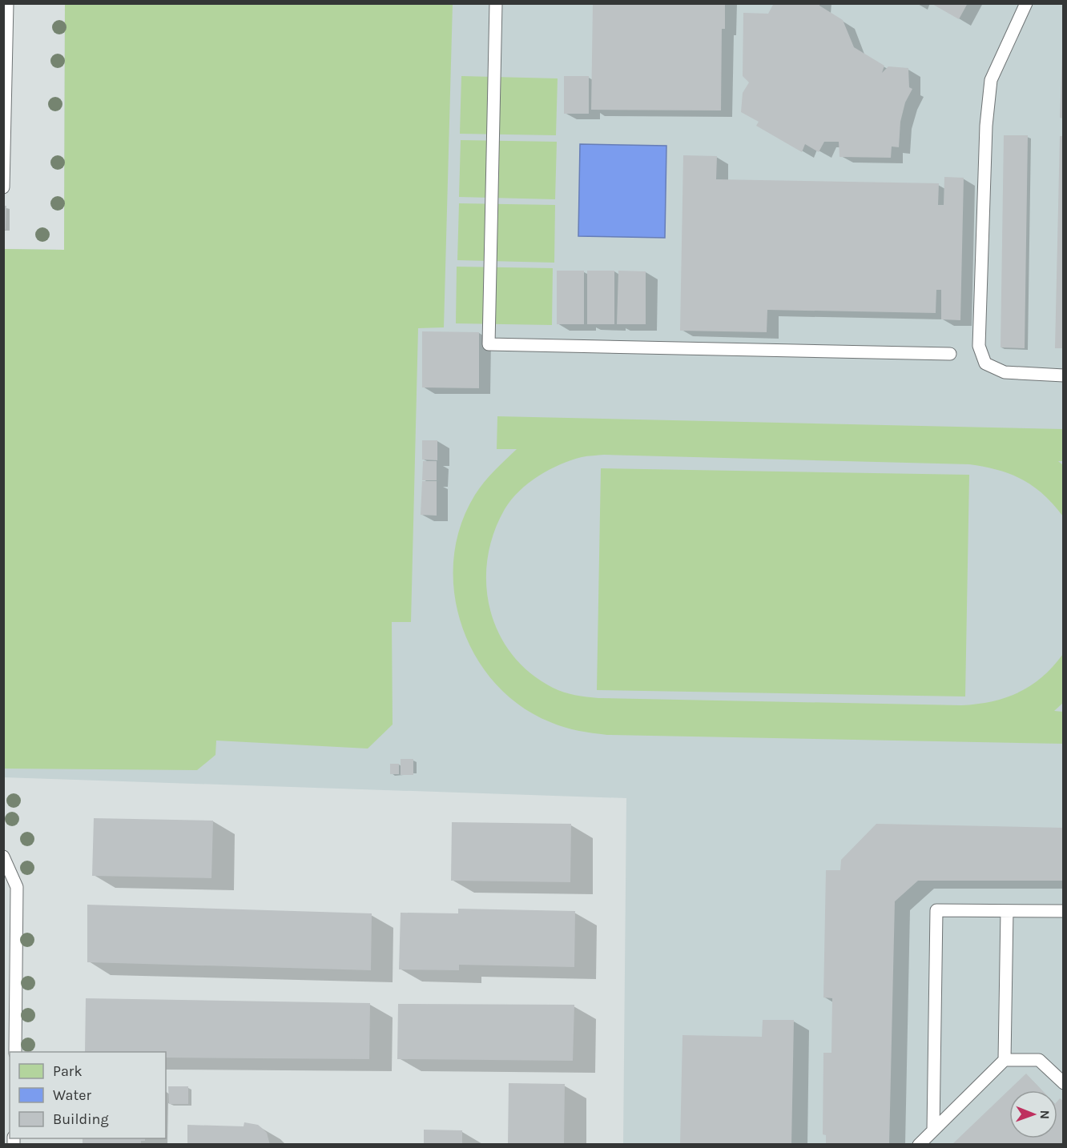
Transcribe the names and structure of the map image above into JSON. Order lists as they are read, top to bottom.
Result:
{
  "legend": ["Park", "Water", "Building"],
  "north": "right"
}
